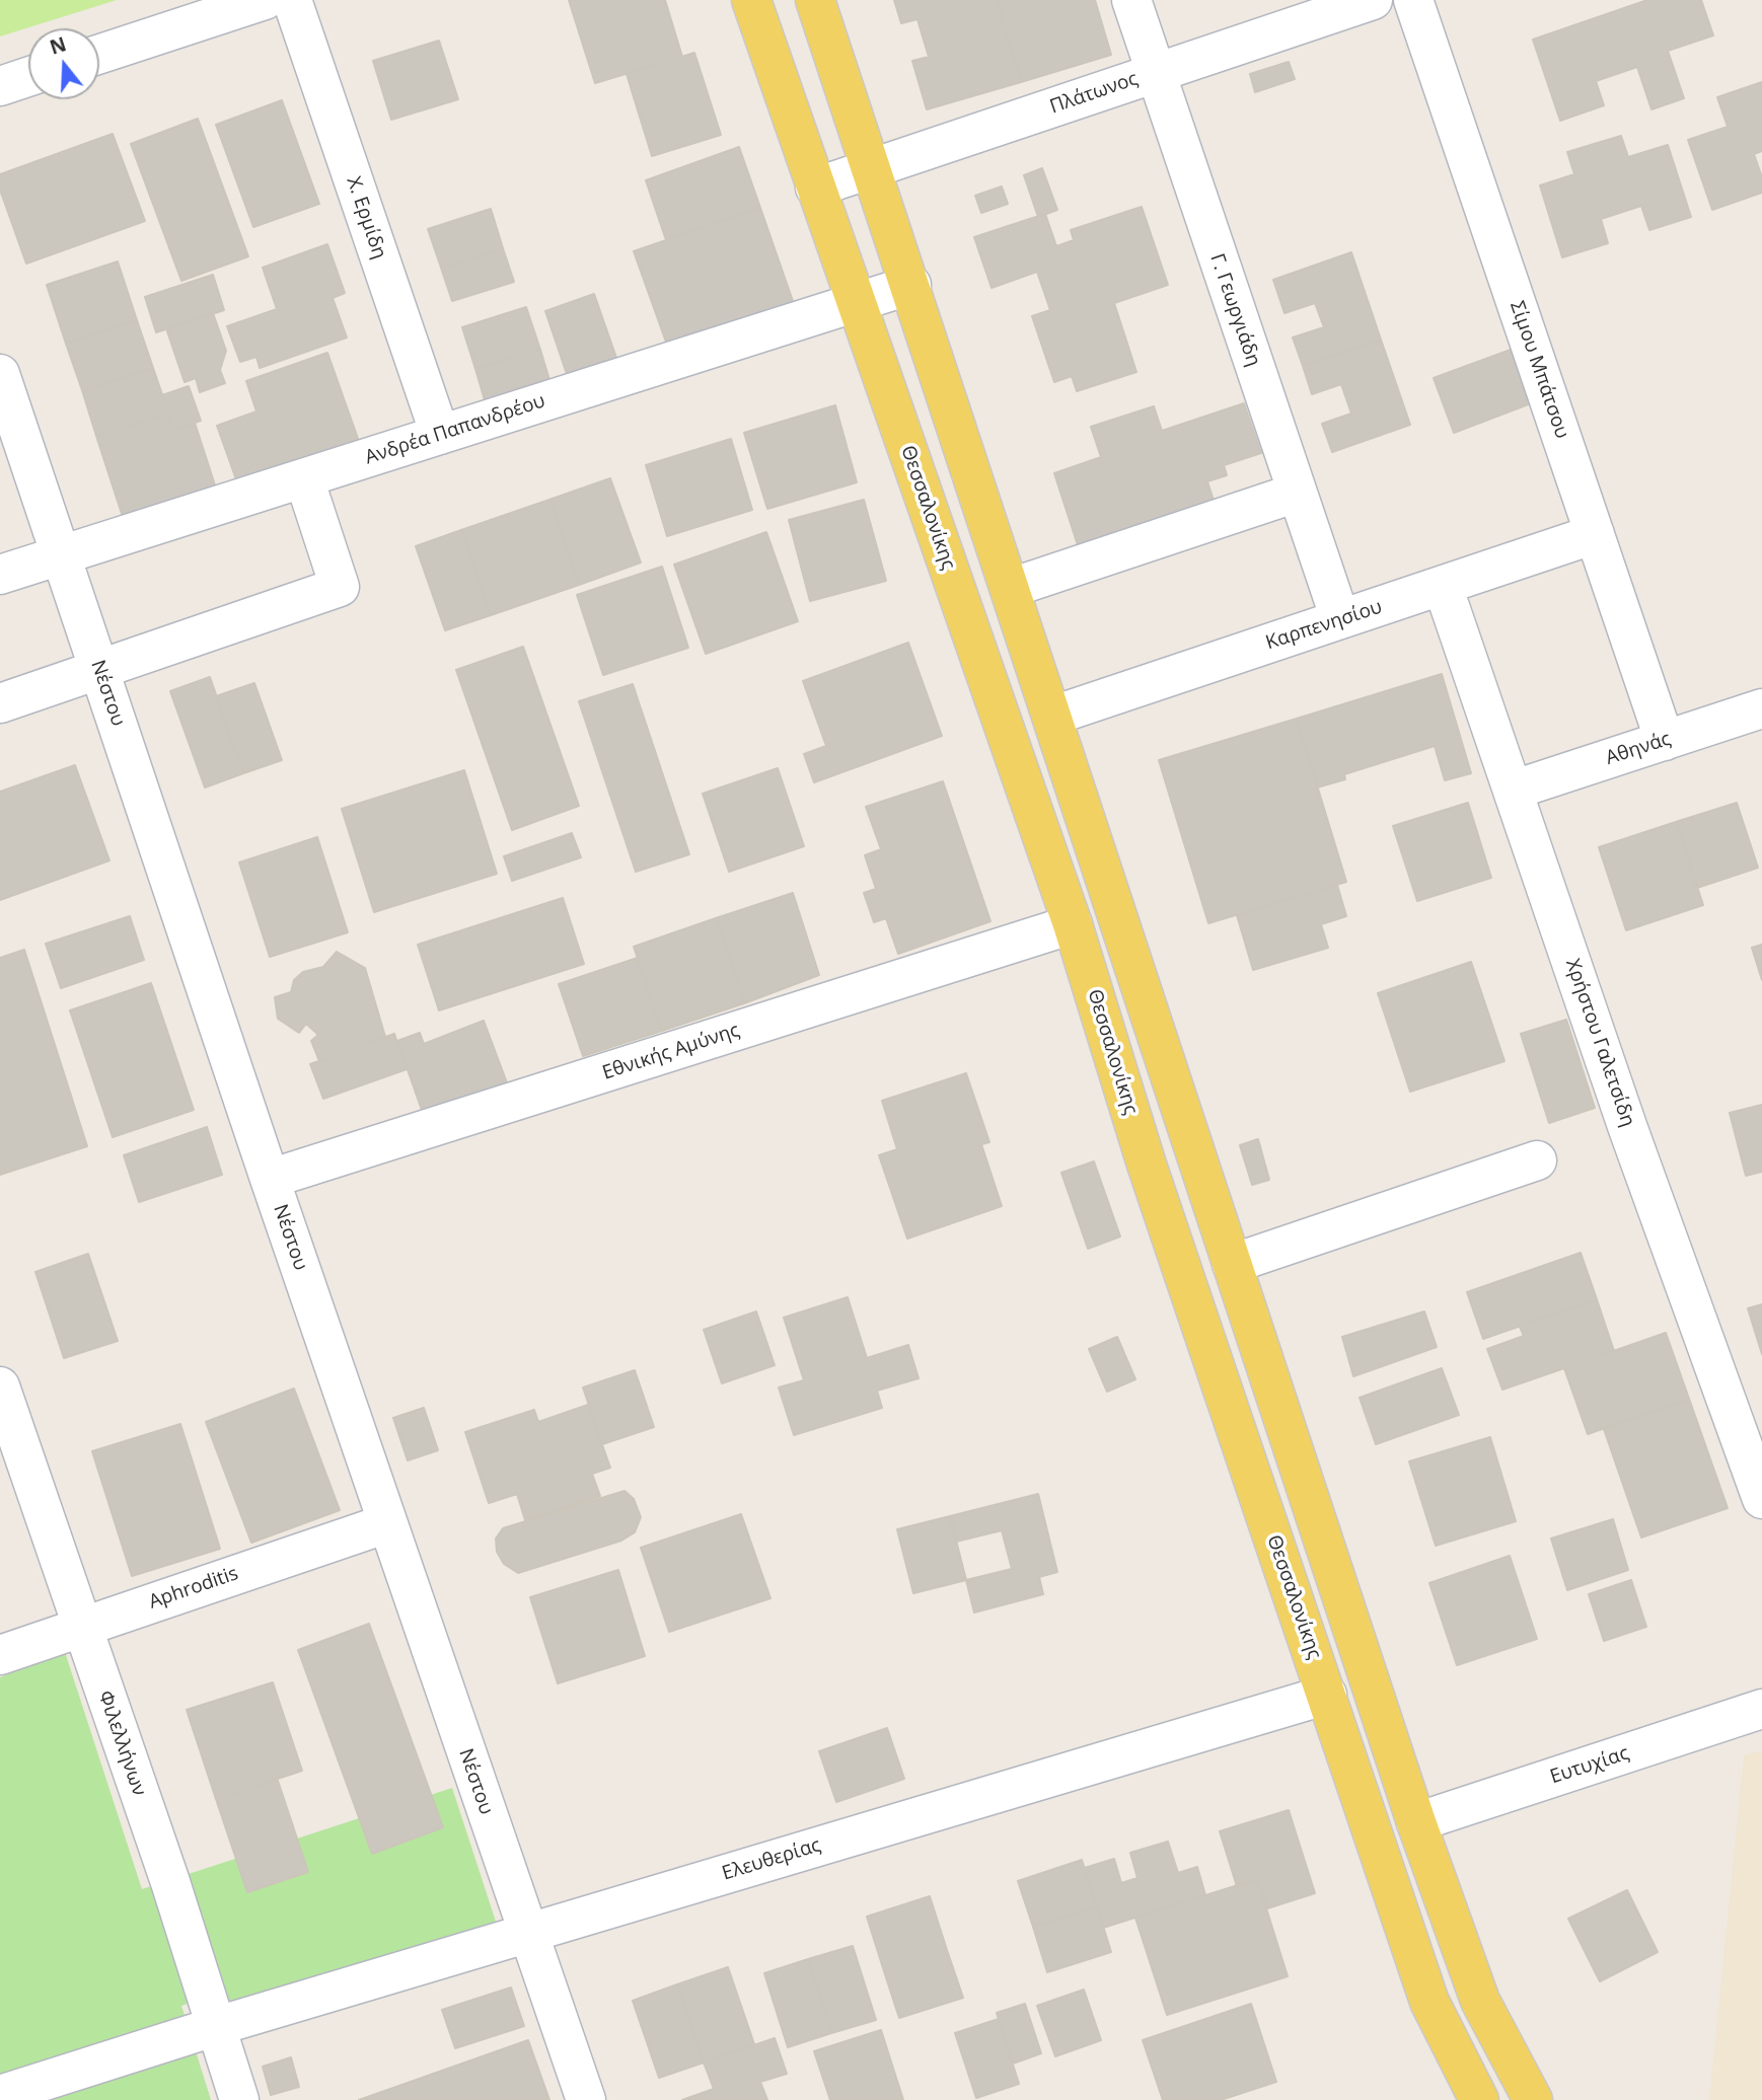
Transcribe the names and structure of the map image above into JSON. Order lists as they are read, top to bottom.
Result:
{
  "streets": {
    "main road": ["Θεσσαλονίκης"],
    "street": [
      "Πλάτωνος",
      "Χ. Ερμίδη",
      "Γ. Γεωργιάδη",
      "Σίμου Μπάτσου",
      "Ανδρέα Παπανδρέου",
      "Καρπενησίου",
      "Νέστου",
      "Αθηνάς",
      "Χρήστου Γαλετσίδη",
      "Εθνικής Αμύνης",
      "Aphroditis",
      "Φιλελλήνων",
      "Ευτυχίας",
      "Ελευθερίας"
    ]
  },
  "crossings": [
    ["Πλάτωνος", "Γ. Γεωργιάδη"],
    ["Πλάτωνος", "Θεσσαλονίκης"],
    ["Χ. Ερμίδη", "Ανδρέα Παπανδρέου"],
    ["Γ. Γεωργιάδη", "Καρπενησίου"],
    ["Σίμου Μπάτσου", "Καρπενησίου"],
    ["Σίμου Μπάτσου", "Αθηνάς"],
    ["Ανδρέα Παπανδρέου", "Θεσσαλονίκης"],
    ["Ανδρέα Παπανδρέου", "Νέστου"],
    ["Θεσσαλονίκης", "Εθνικής Αμύνης"],
    ["Θεσσαλονίκης", "Ελευθερίας"],
    ["Καρπενησίου", "Χρήστου Γαλετσίδη"],
    ["Νέστου", "Εθνικής Αμύνης"],
    ["Νέστου", "Aphroditis"],
    ["Νέστου", "Ελευθερίας"],
    ["Αθηνάς", "Χρήστου Γαλετσίδη"],
    ["Aphroditis", "Φιλελλήνων"],
    ["Φιλελλήνων", "Ελευθερίας"]
  ],
  "north": "top"
}
